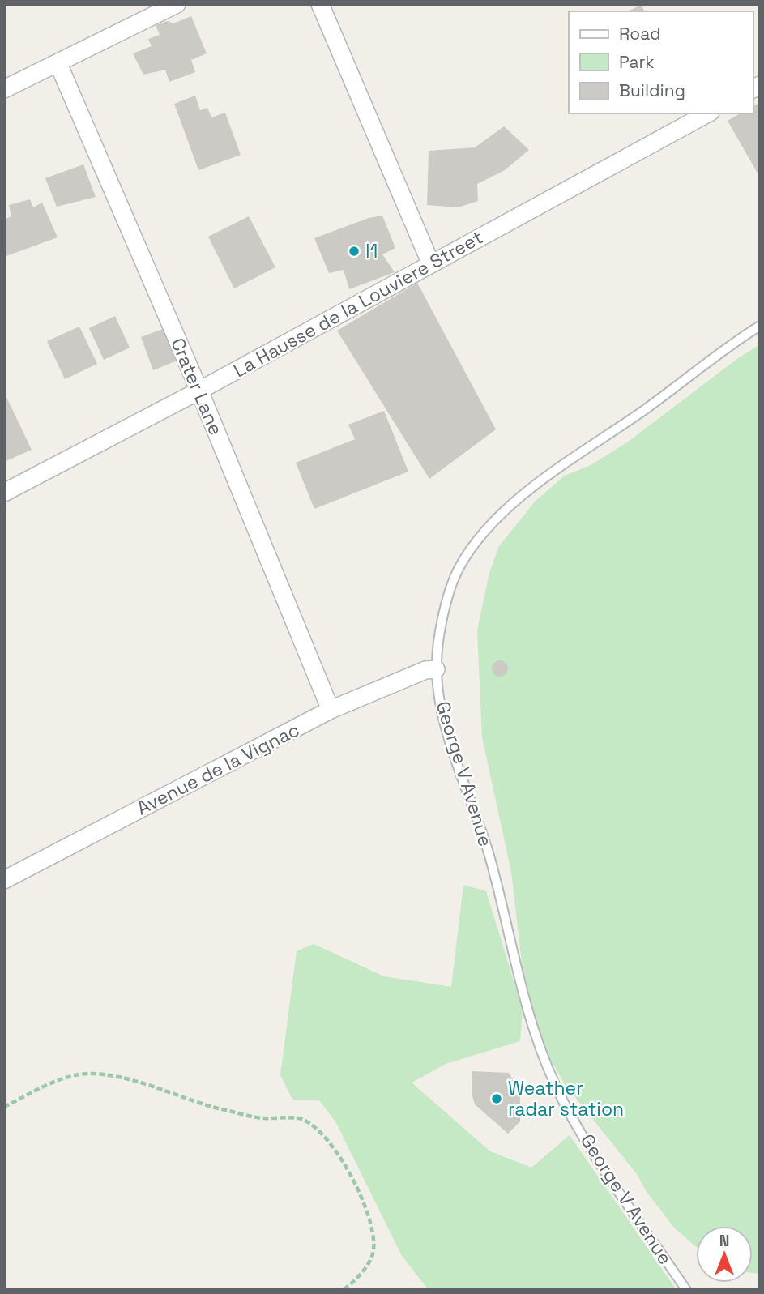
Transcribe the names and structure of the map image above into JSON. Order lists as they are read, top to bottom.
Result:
{
  "streets": {
    "street": ["La Hausse de la Louviere Street", "Crater Lane", "Avenue de la Vignac"],
    "lane": ["George V Avenue"]
  },
  "crossings": [
    ["La Hausse de la Louviere Street", "Crater Lane"],
    ["Crater Lane", "Avenue de la Vignac"],
    ["Avenue de la Vignac", "George V Avenue"]
  ],
  "places": ["l1", "Weather radar station"],
  "legend": ["Road", "Park", "Building"],
  "north": "top"
}
